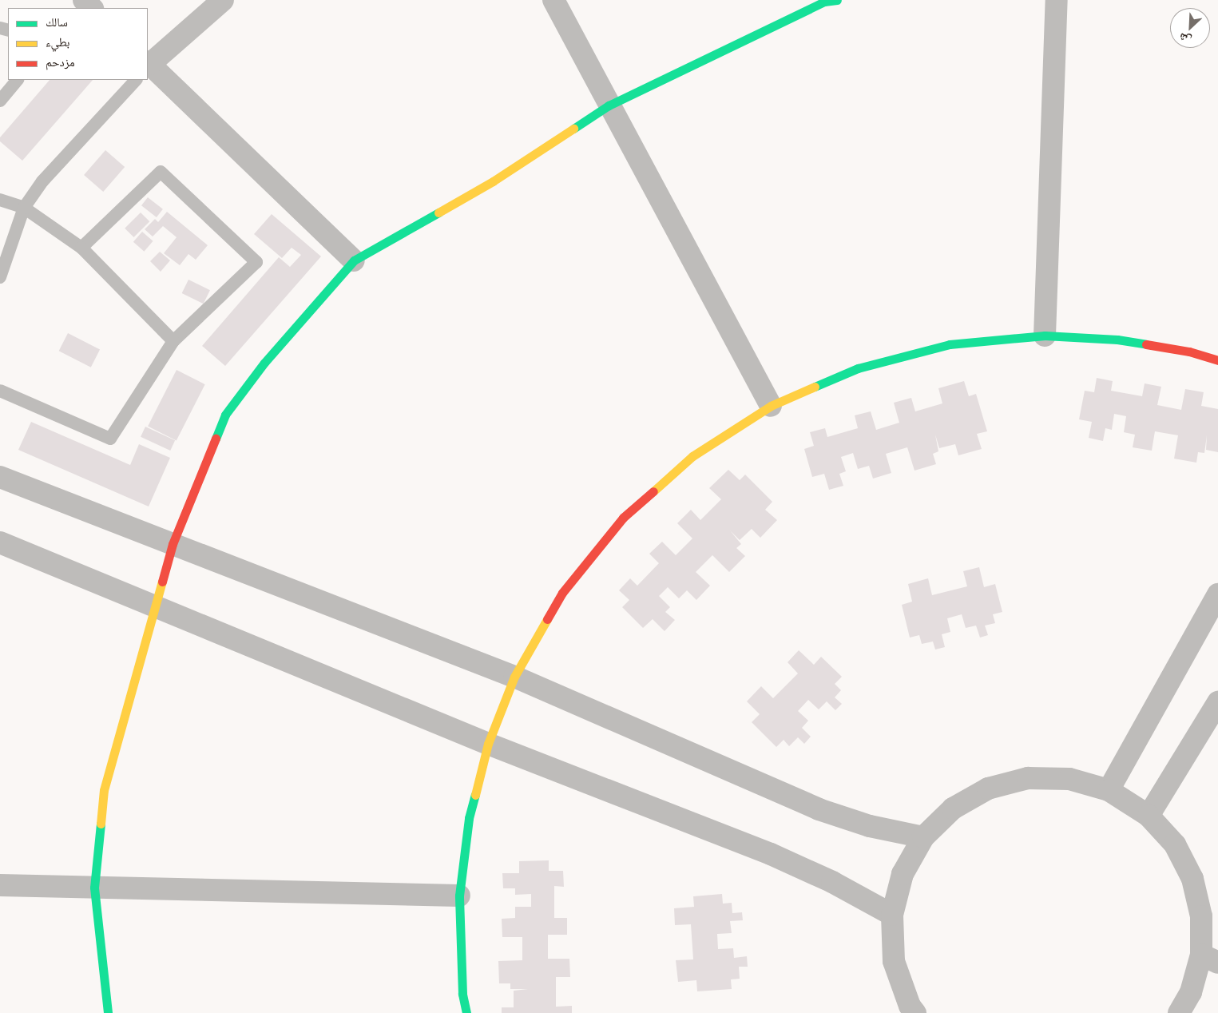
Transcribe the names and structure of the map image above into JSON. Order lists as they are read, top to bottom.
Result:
{
  "legend": ["سالك", "بطيء", "مزدحم"],
  "north": "bottom left"
}
